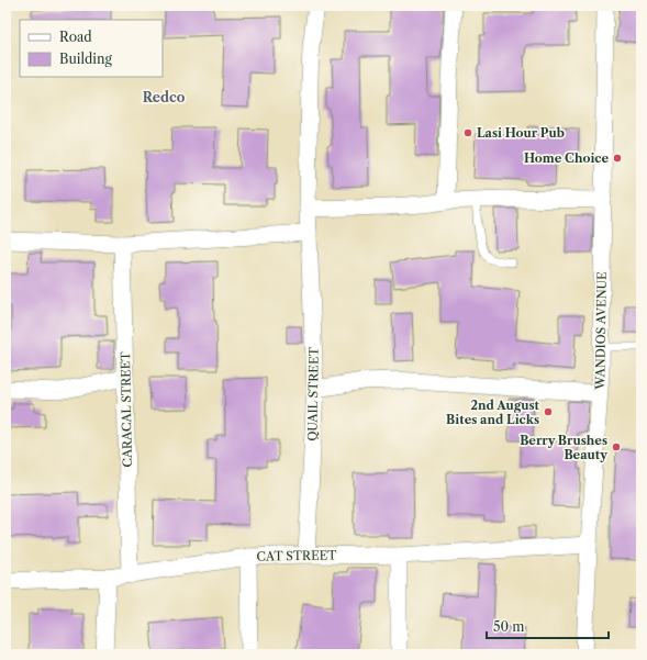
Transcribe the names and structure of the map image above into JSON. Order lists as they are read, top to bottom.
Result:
{
  "streets": {
    "street": [
      "WANDIOS AVENUE",
      "QUAIL STREET",
      "CARACAL STREET",
      "CAT STREET"
    ]
  },
  "crossings": [
    ["WANDIOS AVENUE", "CAT STREET"],
    ["QUAIL STREET", "CAT STREET"],
    ["CARACAL STREET", "CAT STREET"]
  ],
  "districts": ["Redco"],
  "places": [
    "Lasi Hour Pub",
    "Home Choice",
    "2nd August Bites and Licks",
    "Berry Brushes Beauty"
  ],
  "legend": ["Road", "Building"],
  "scale_bar": "50 m"
}
